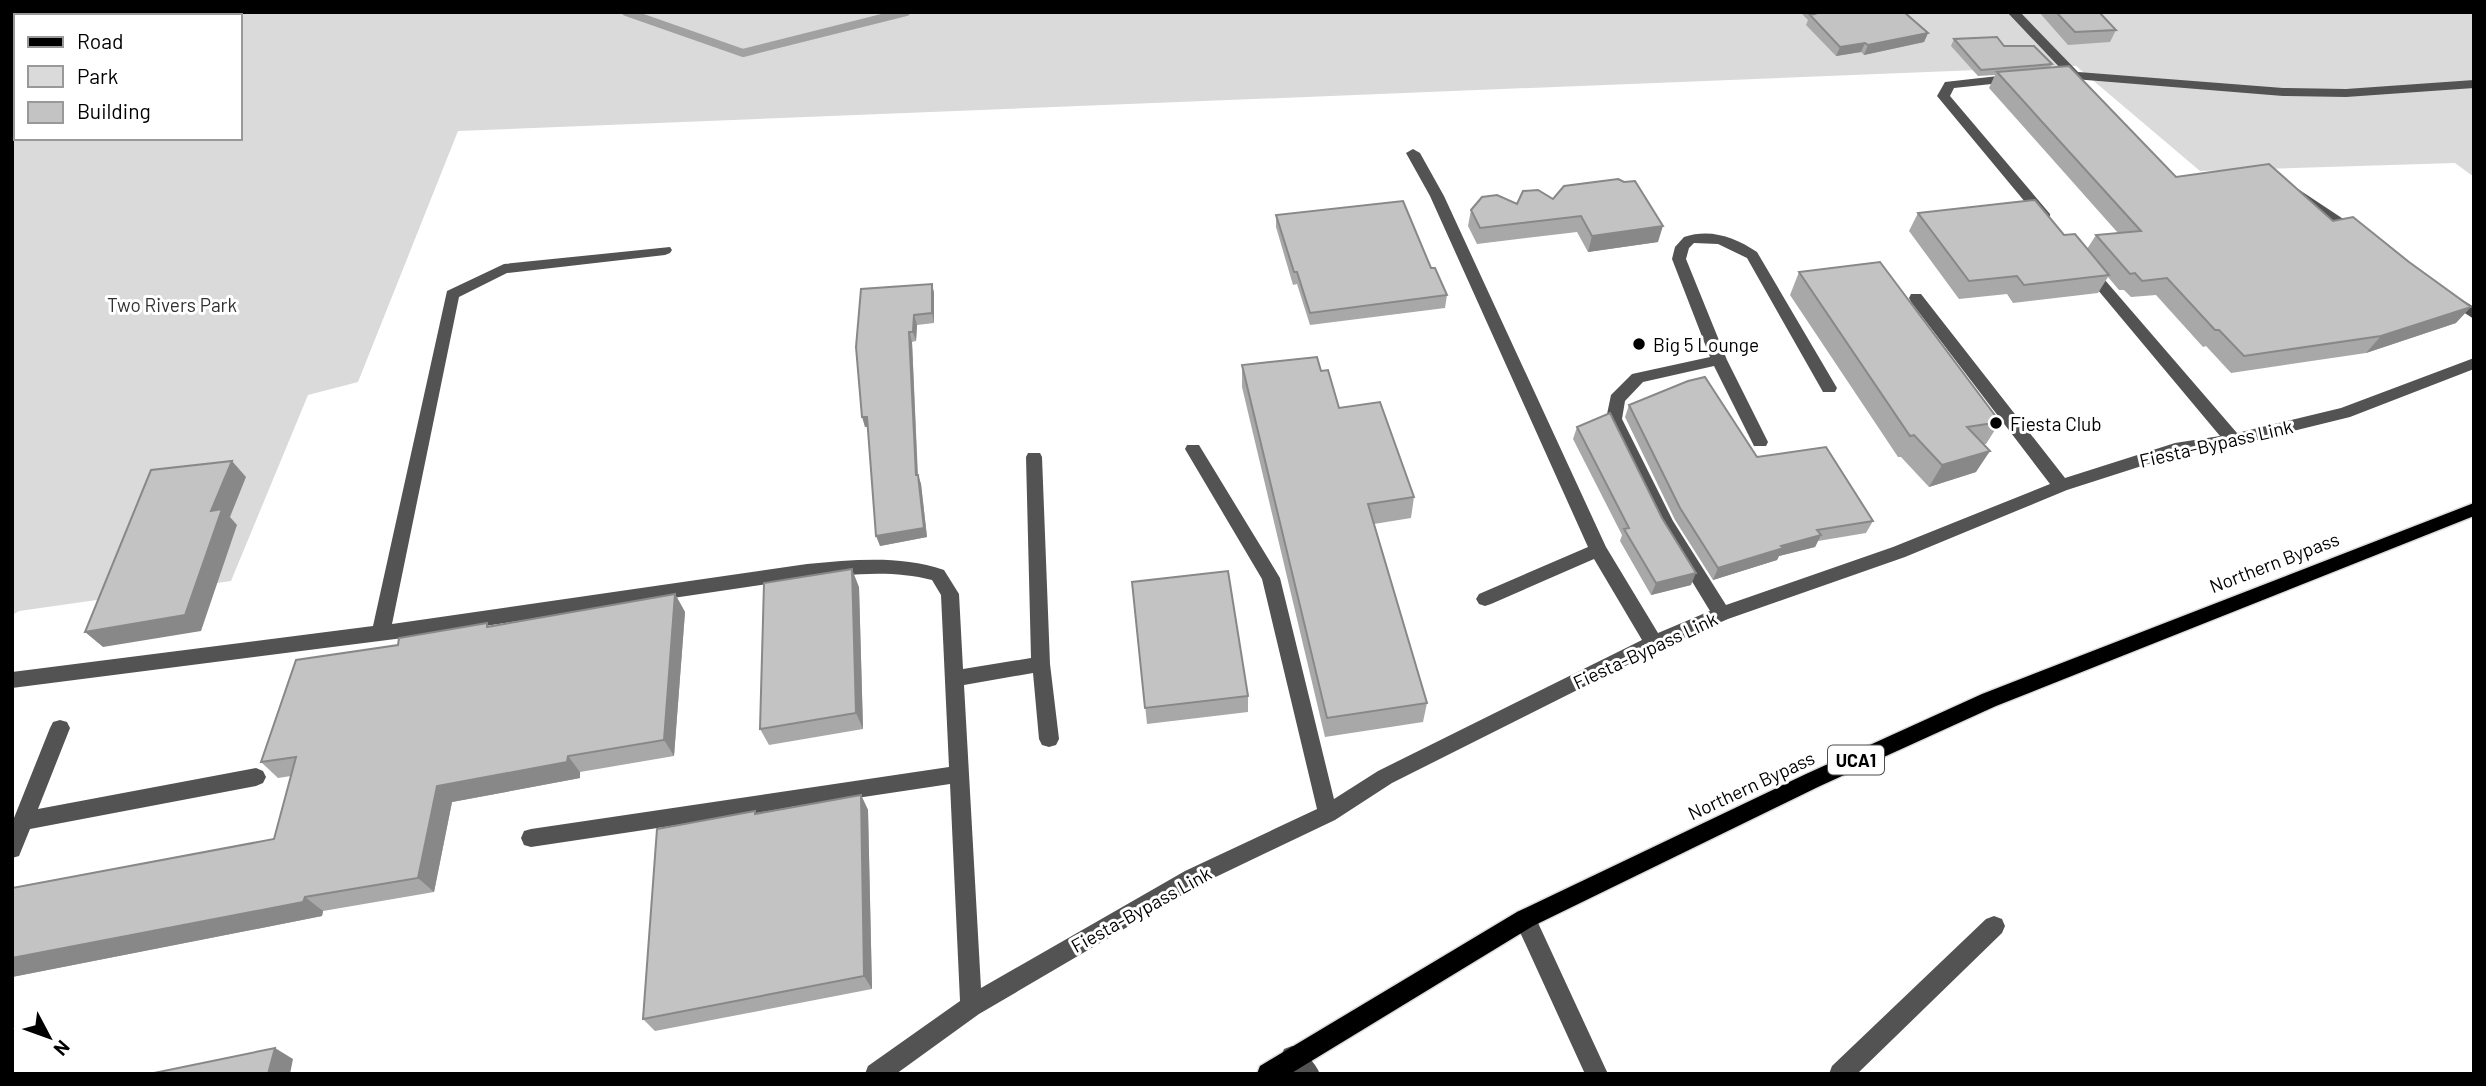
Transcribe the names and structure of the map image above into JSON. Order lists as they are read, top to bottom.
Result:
{
  "streets": {
    "main road": ["Northern Bypass", "UCA1"],
    "street": ["Fiesta-Bypass Link"]
  },
  "parks": ["Two Rivers Park"],
  "places": ["Big 5 Lounge", "Fiesta Club"],
  "legend": ["Road", "Park", "Building"],
  "north": "bottom right"
}
